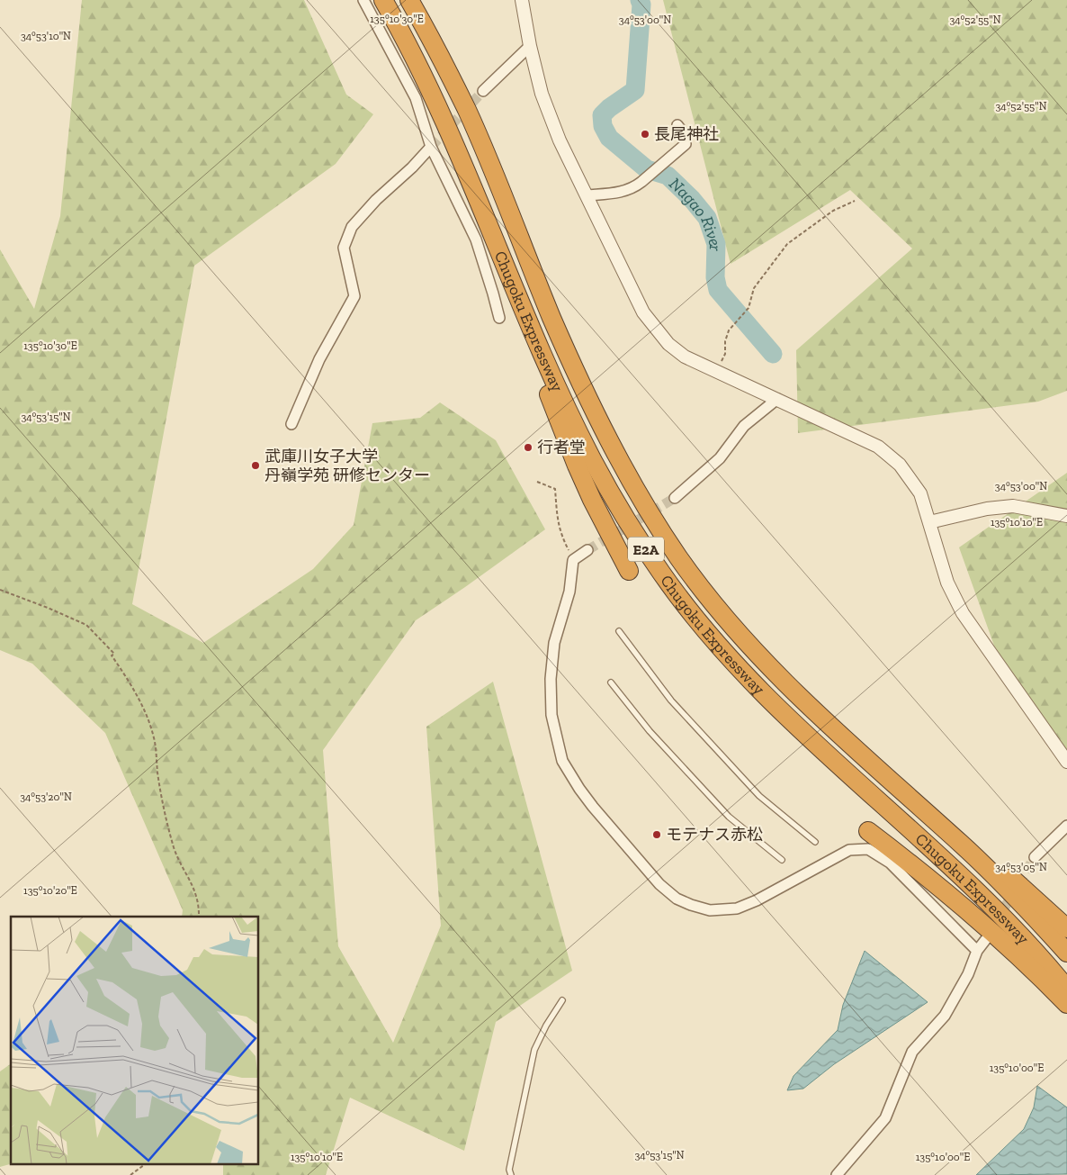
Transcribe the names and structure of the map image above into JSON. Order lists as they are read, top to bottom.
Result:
{
  "streets": {
    "highway": ["Chugoku Expressway", "E2A"]
  },
  "water": ["Nagao River"],
  "places": [
    "長尾神社",
    "行者堂",
    "武庫川女子大学 丹嶺学苑 研修センター",
    "モテナス赤松"
  ],
  "coordinates": [
    "135°10'30\"E",
    "34°52'55\"N",
    "34°53'00\"N",
    "34°53'10\"N",
    "34°53'15\"N",
    "135°10'10\"E",
    "34°53'20\"N",
    "34°53'05\"N",
    "135°10'20\"E",
    "135°10'00\"E"
  ]
}
